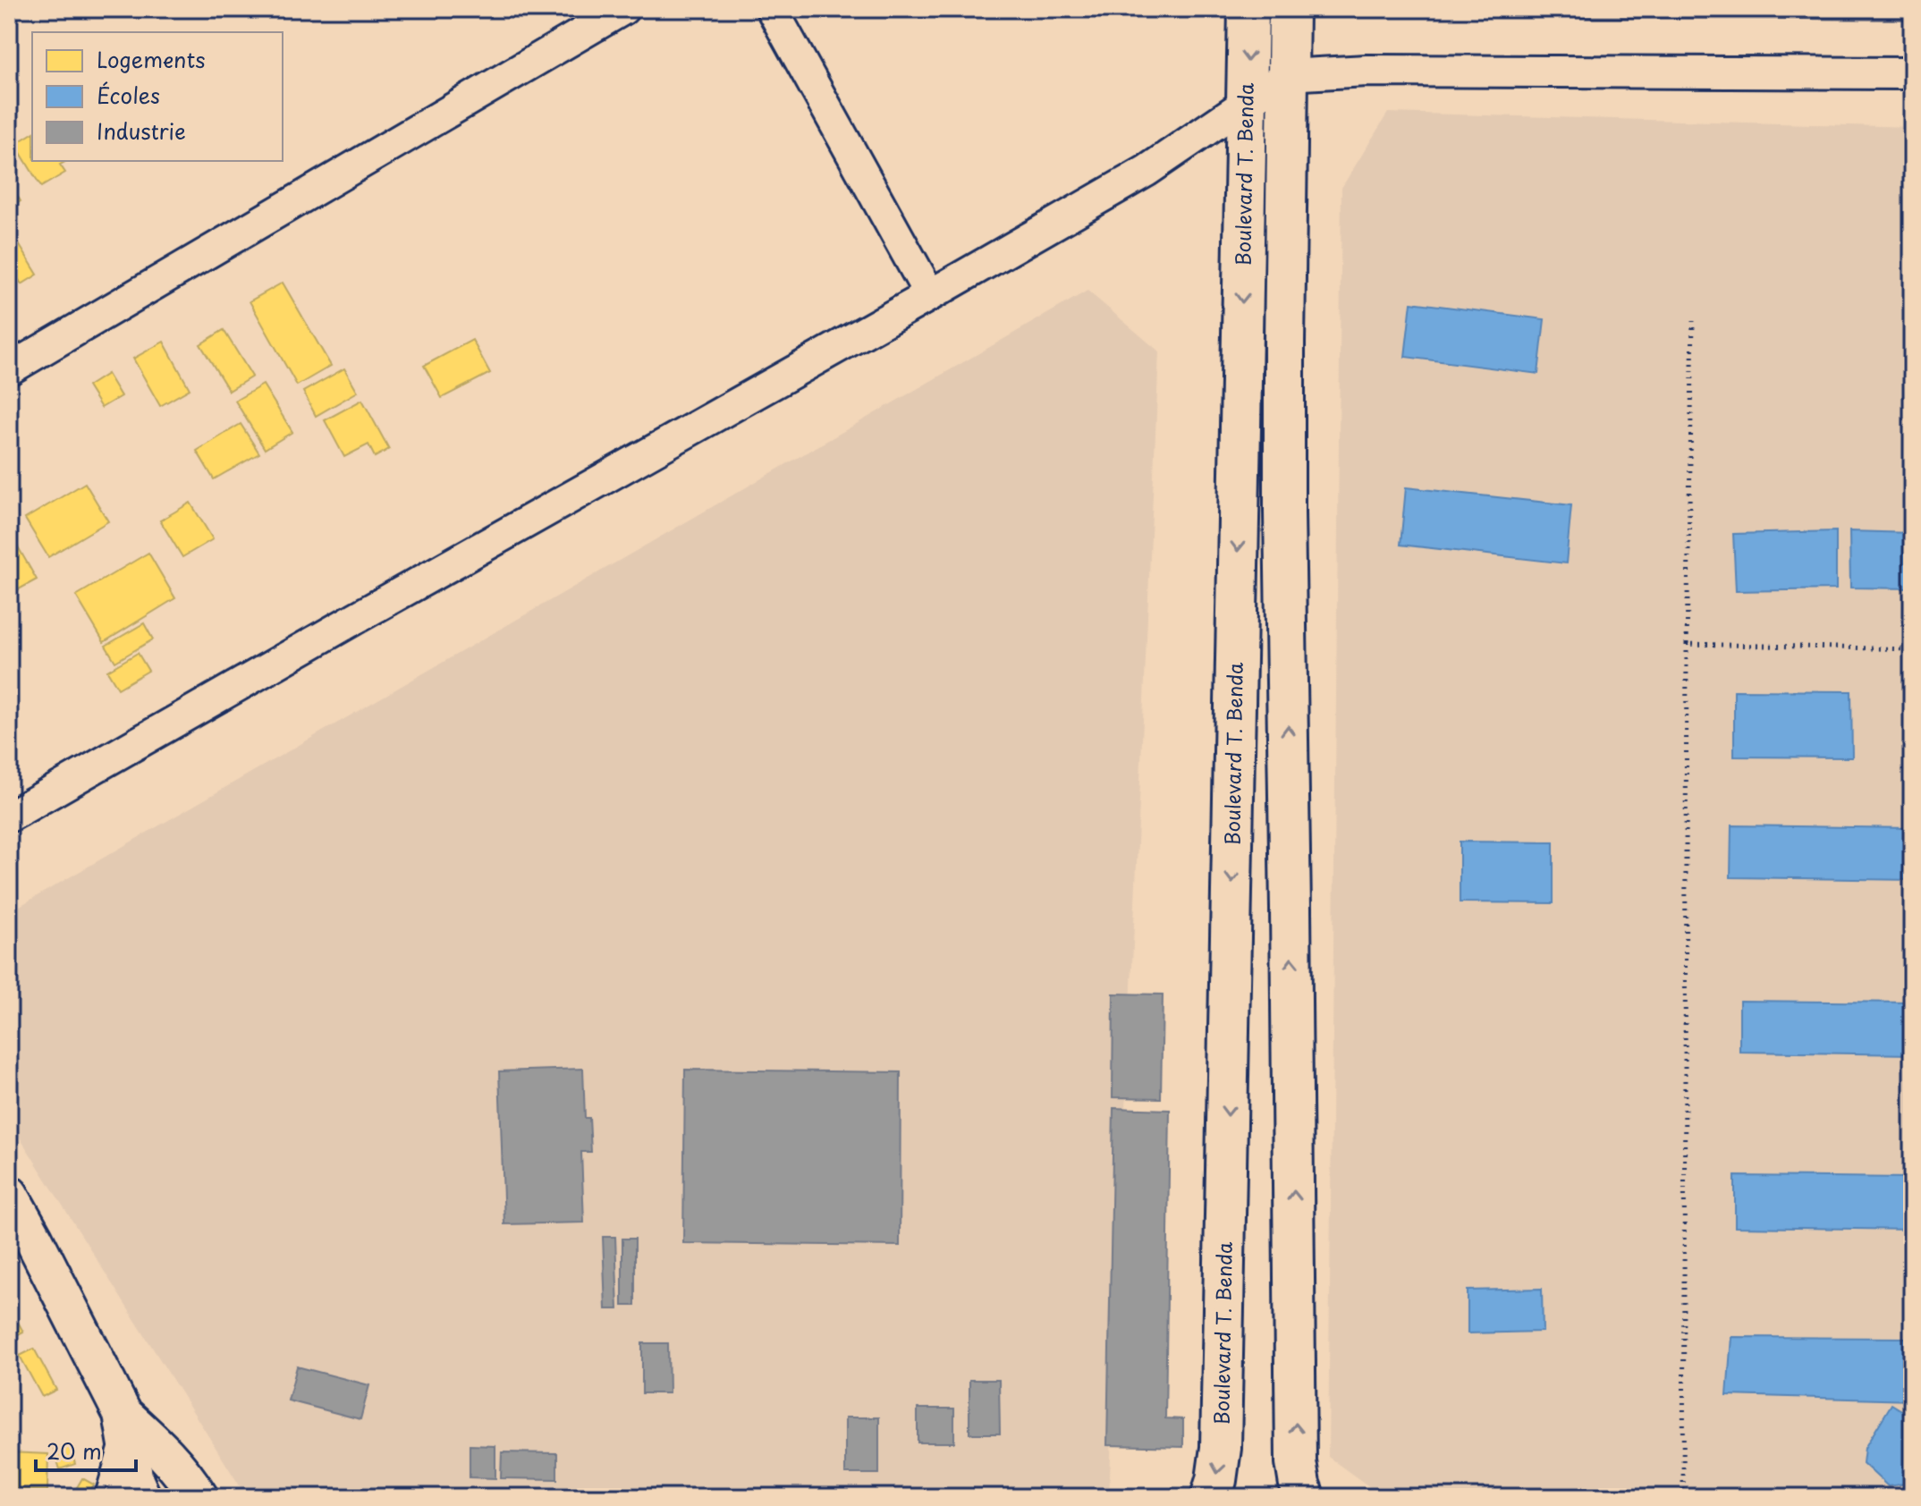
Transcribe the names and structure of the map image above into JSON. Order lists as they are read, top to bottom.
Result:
{
  "streets": {
    "highway": ["Boulevard T. Benda"]
  },
  "legend": ["Logements", "Écoles", "Industrie"],
  "scale_bar": "20 m"
}
